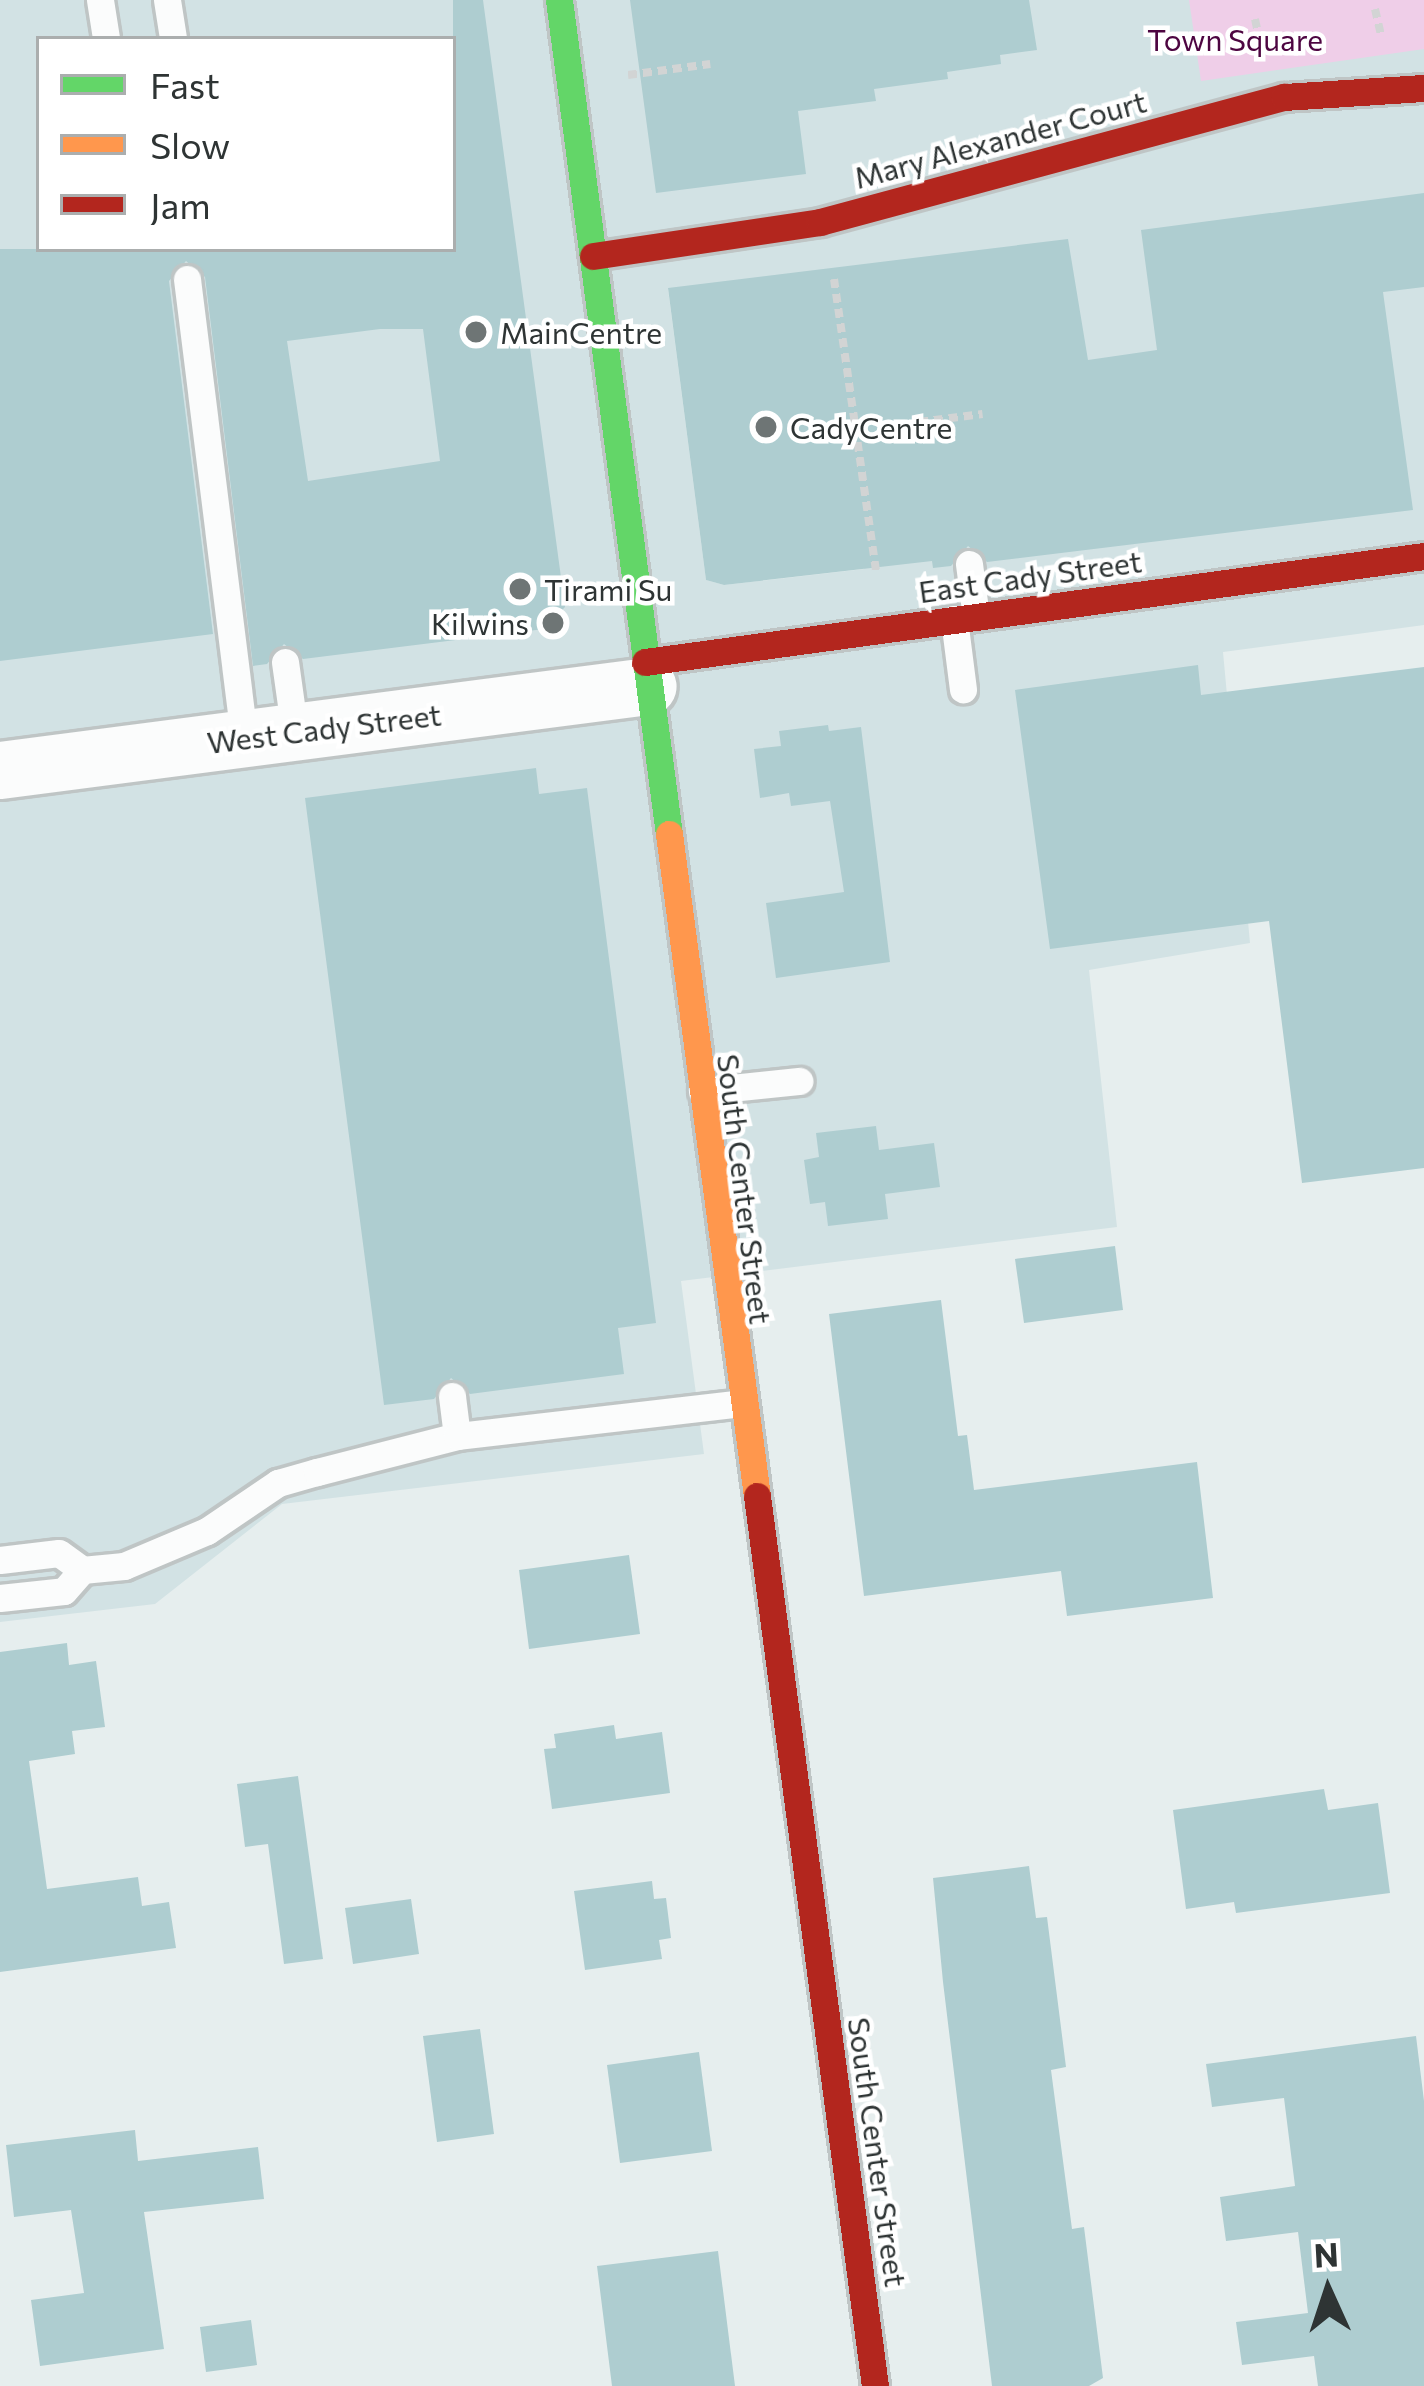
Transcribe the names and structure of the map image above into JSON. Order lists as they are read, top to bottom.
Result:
{
  "streets": {
    "main road": ["Mary Alexander Court", "East Cady Street", "South Center Street"],
    "street": ["West Cady Street"]
  },
  "crossings": [
    ["Mary Alexander Court", "South Center Street"],
    ["East Cady Street", "West Cady Street"],
    ["East Cady Street", "South Center Street"],
    ["West Cady Street", "South Center Street"]
  ],
  "parks": ["Town Square"],
  "places": [
    "MainCentre",
    "CadyCentre",
    "Tirami Su",
    "Kilwins"
  ],
  "legend": ["Fast", "Slow", "Jam"],
  "north": "top"
}
